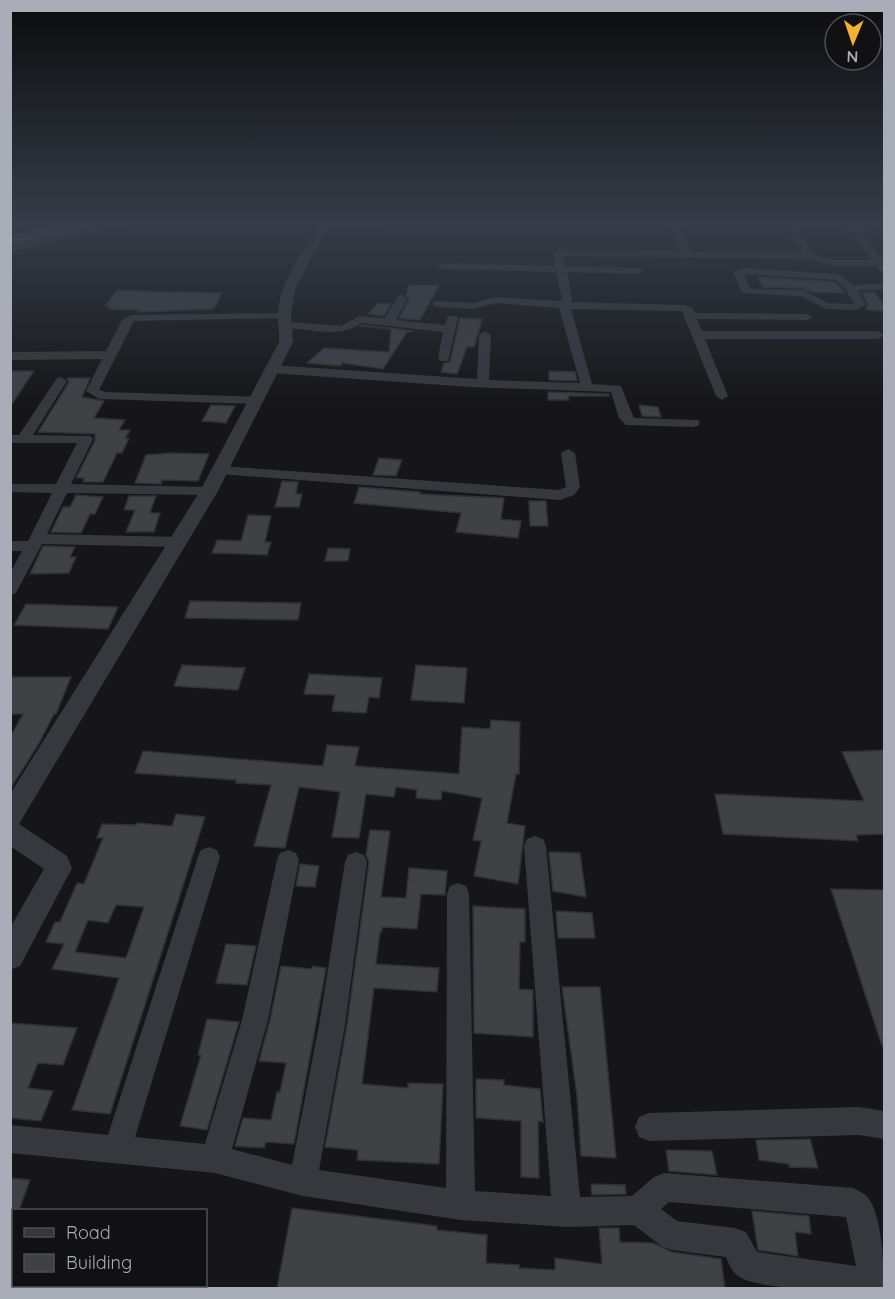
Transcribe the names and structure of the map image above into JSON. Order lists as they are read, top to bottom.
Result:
{
  "legend": ["Road", "Building"],
  "north": "bottom"
}
